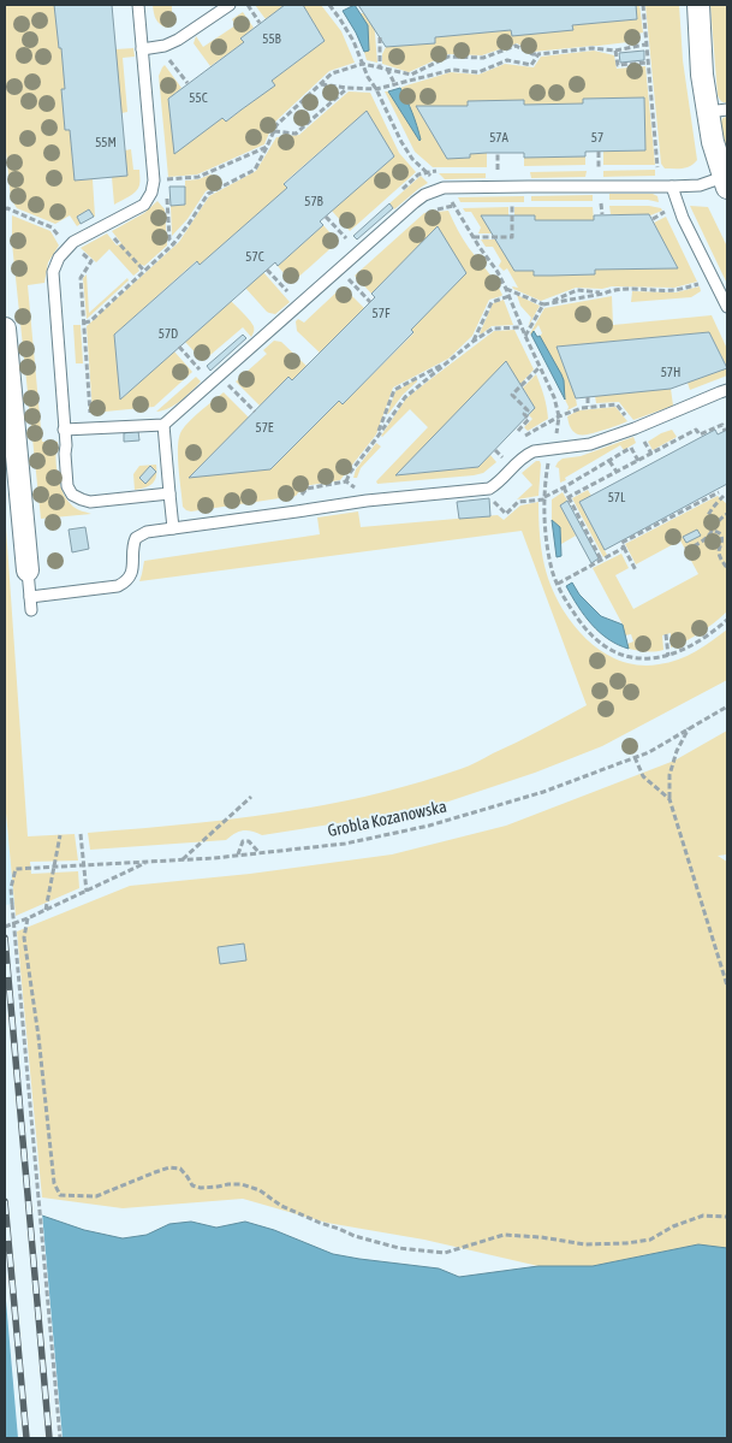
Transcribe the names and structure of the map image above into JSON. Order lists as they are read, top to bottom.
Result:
{
  "streets": {
    "path": ["Grobla Kozanowska"]
  },
  "house_numbers": [
    "55B",
    "55C",
    "57A",
    "57",
    "55M",
    "57B",
    "57C",
    "57F",
    "57D",
    "57H",
    "57E",
    "57L"
  ]
}
